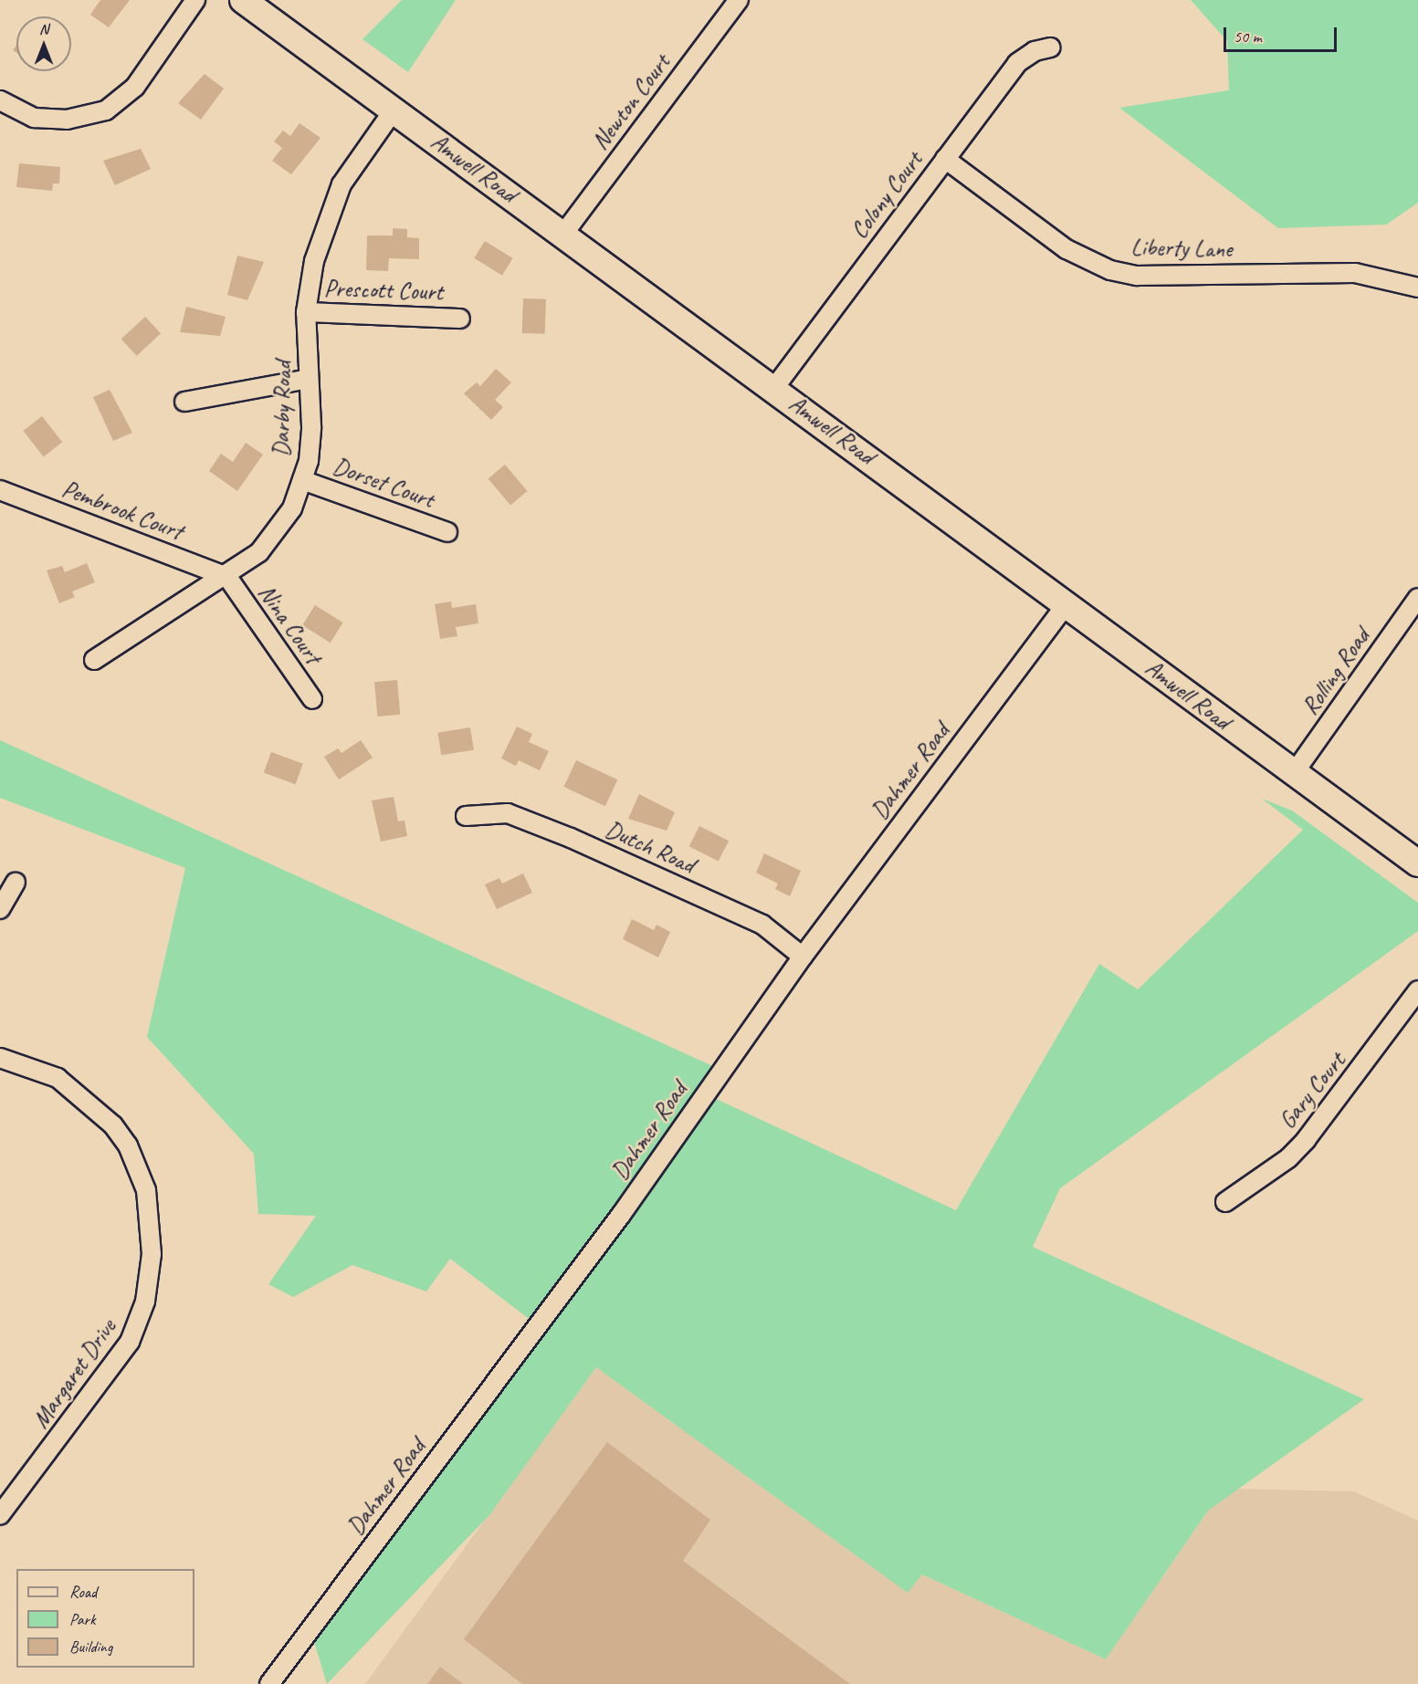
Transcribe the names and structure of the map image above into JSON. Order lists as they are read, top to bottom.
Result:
{
  "streets": {
    "main road": ["Amwell Road"],
    "street": [
      "Newton Court",
      "Colony Court",
      "Liberty Lane",
      "Prescott Court",
      "Darby Road",
      "Dorset Court",
      "Pembrook Court",
      "Nina Court",
      "Rolling Road",
      "Dahmer Road",
      "Dutch Road",
      "Gary Court",
      "Margaret Drive"
    ]
  },
  "crossings": [
    ["Newton Court", "Amwell Road"],
    ["Amwell Road", "Colony Court"],
    ["Amwell Road", "Darby Road"],
    ["Amwell Road", "Rolling Road"],
    ["Amwell Road", "Dahmer Road"],
    ["Colony Court", "Liberty Lane"],
    ["Prescott Court", "Darby Road"],
    ["Darby Road", "Dorset Court"],
    ["Darby Road", "Pembrook Court"],
    ["Darby Road", "Nina Court"],
    ["Pembrook Court", "Nina Court"],
    ["Dahmer Road", "Dutch Road"]
  ],
  "legend": ["Road", "Park", "Building"],
  "scale_bar": "50 m",
  "north": "top"
}
